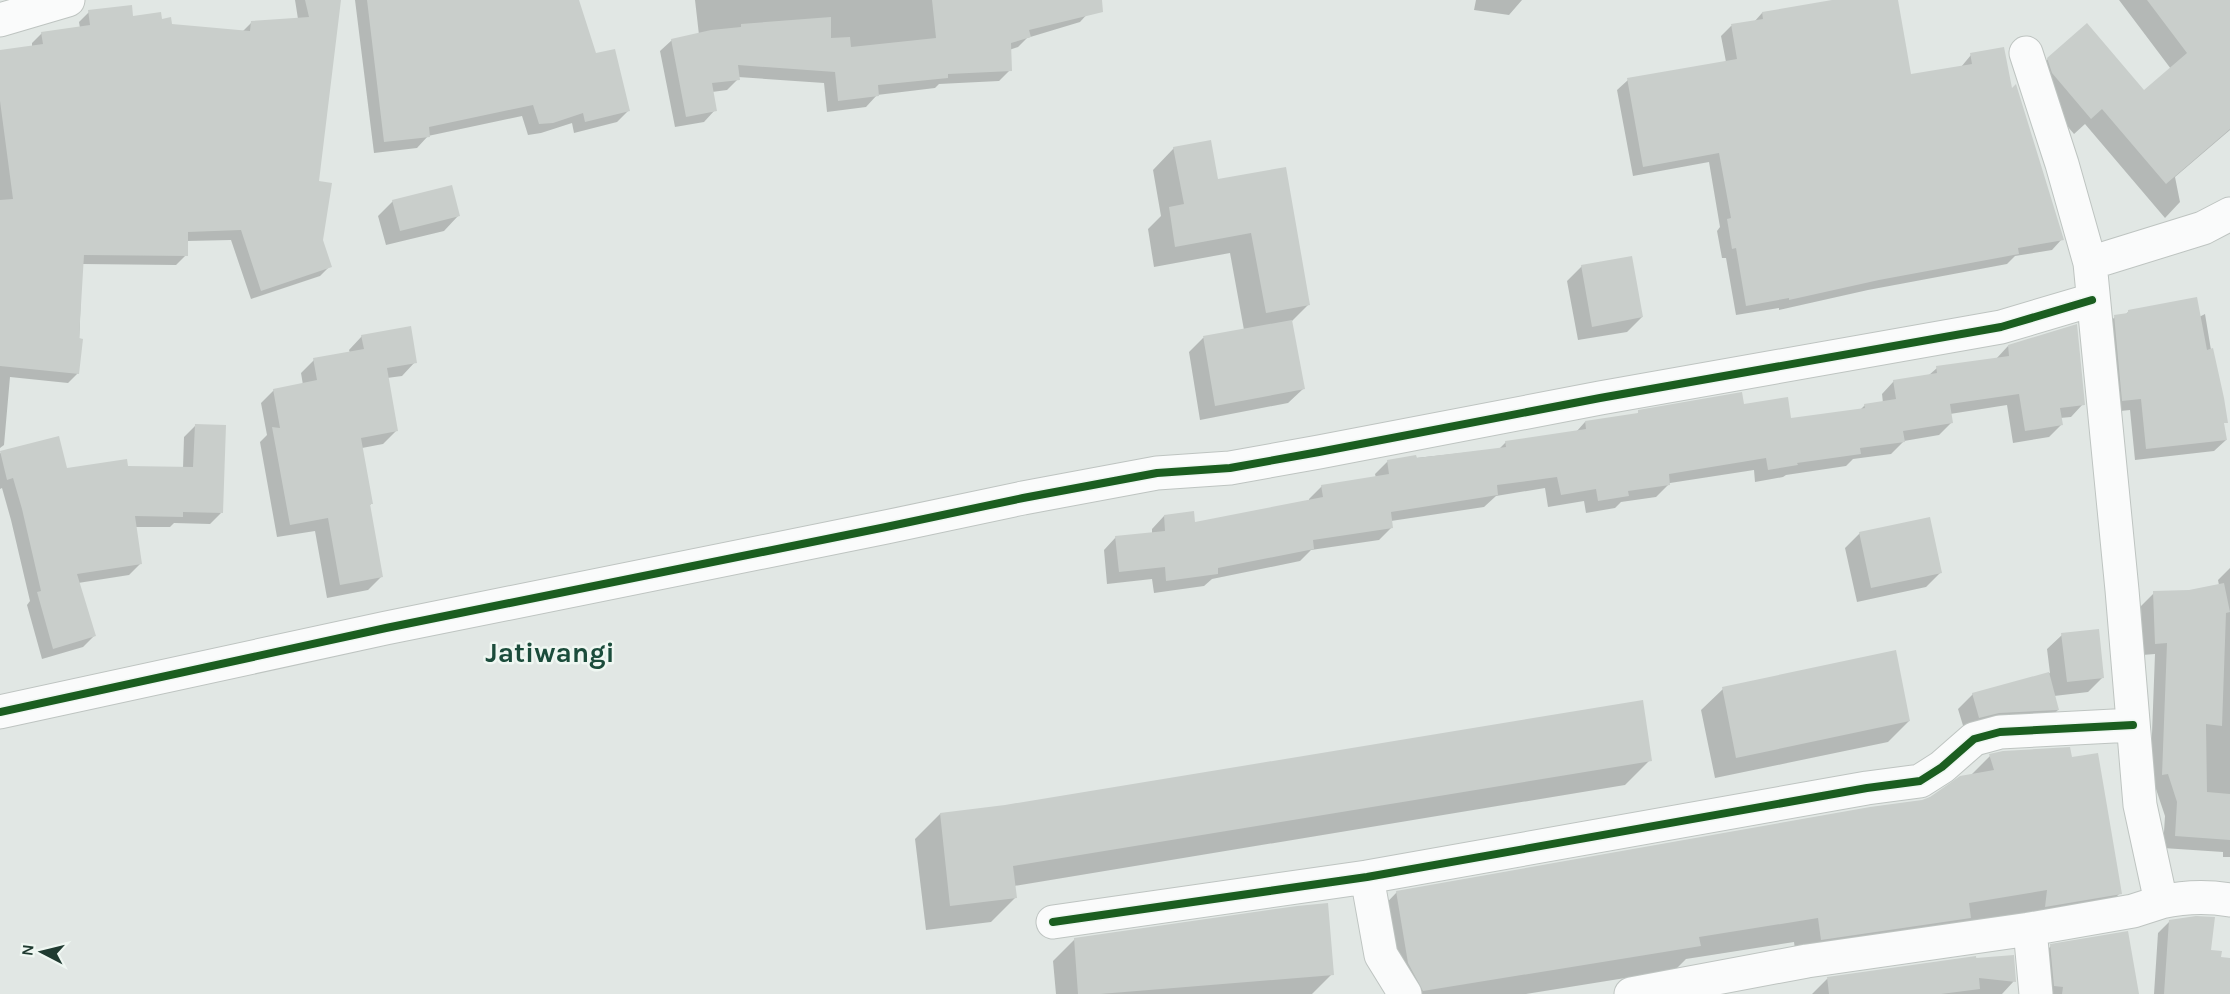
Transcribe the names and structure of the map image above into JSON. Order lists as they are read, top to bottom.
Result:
{
  "districts": ["Jatiwangi"],
  "north": "left"
}
